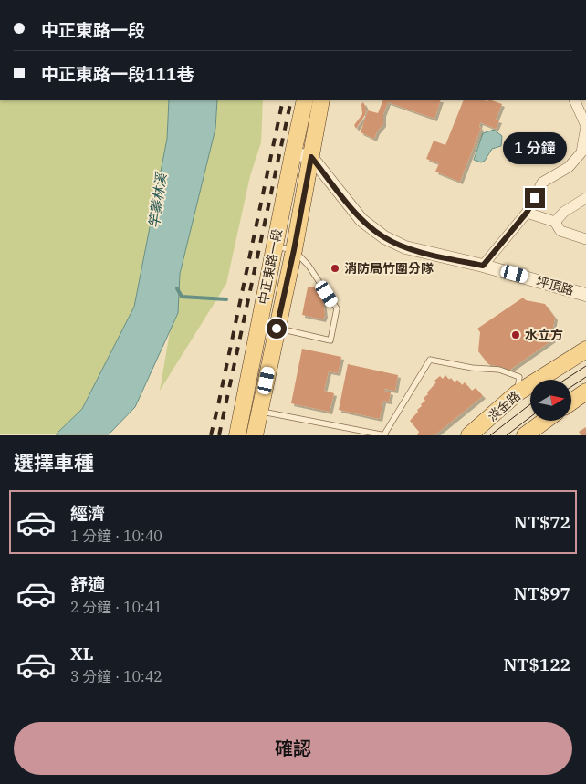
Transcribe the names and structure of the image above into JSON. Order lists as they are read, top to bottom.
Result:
{
  "streets": {
    "main road": ["中正東路一段", "淡金路"],
    "street": ["坪頂路"]
  },
  "crossings": [
    ["中正東路一段", "坪頂路"]
  ],
  "water": ["竿蓁林溪"],
  "places": ["消防局竹圍分隊", "水立方"],
  "north": "right",
  "page": {
    "banner": ["中正東路一段", "中正東路一段111巷"],
    "bubble": "1 分鐘",
    "heading": "選擇車種",
    "list": [
      {
        "name": "經濟",
        "note": "1 分鐘 · 10:40",
        "value": "NT$72"
      },
      {
        "name": "舒適",
        "note": "2 分鐘 · 10:41",
        "value": "NT$97"
      },
      {
        "name": "XL",
        "note": "3 分鐘 · 10:42",
        "value": "NT$122"
      }
    ],
    "buttons": "確認"
  }
}
